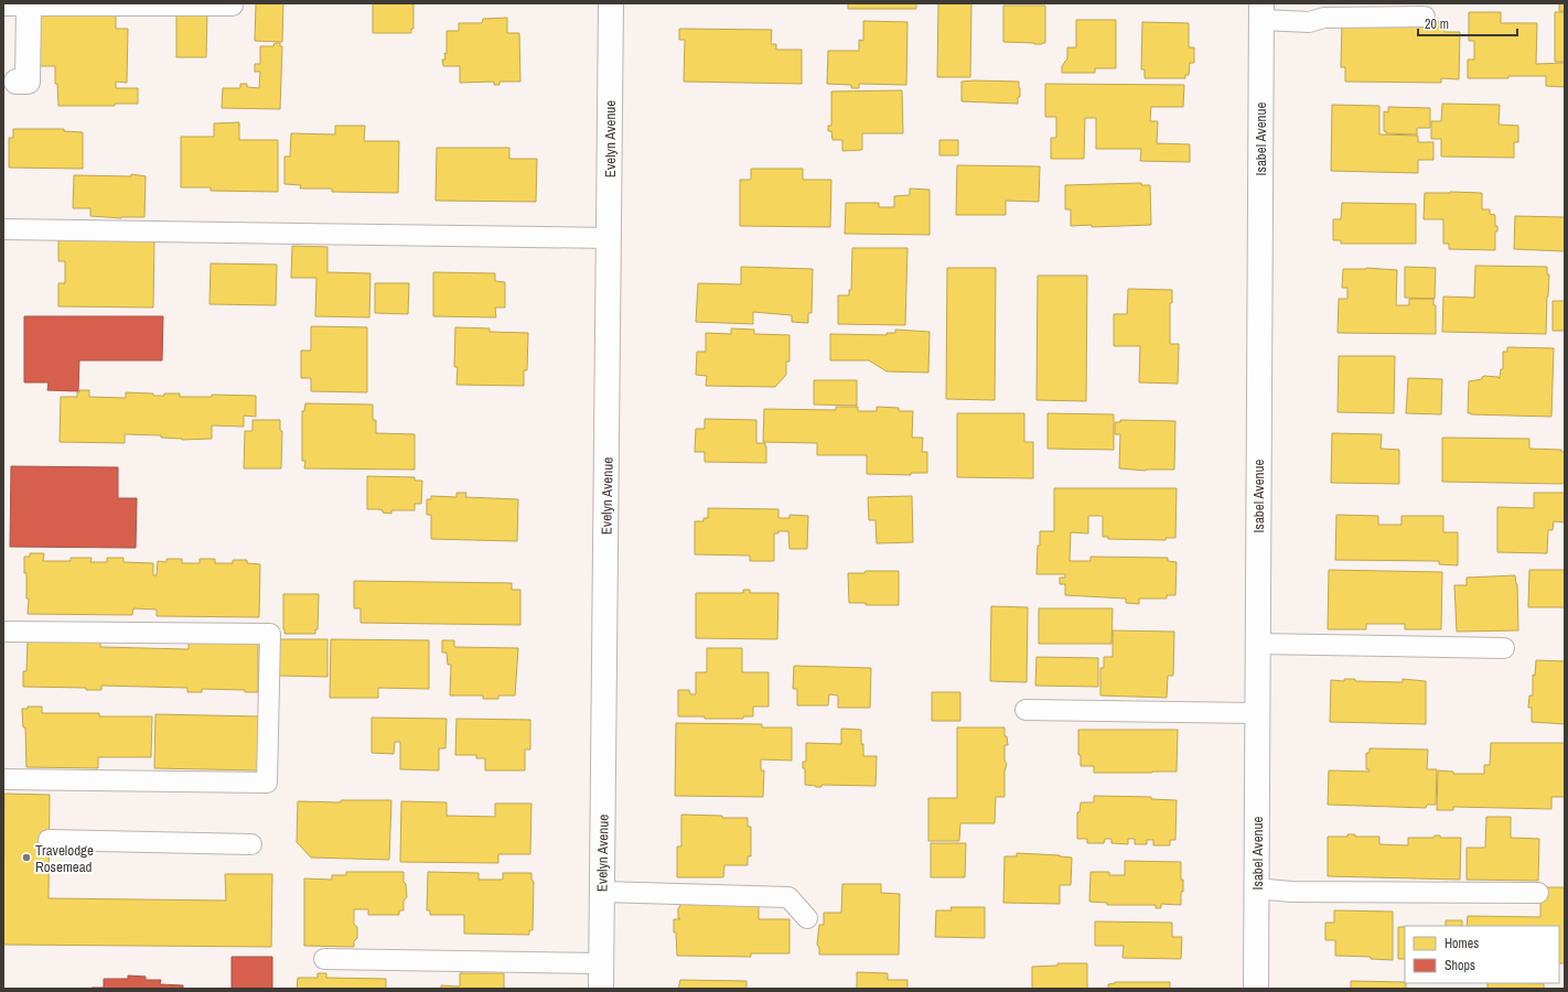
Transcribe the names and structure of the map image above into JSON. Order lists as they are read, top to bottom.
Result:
{
  "streets": {
    "street": ["Evelyn Avenue", "Isabel Avenue"]
  },
  "places": ["Travelodge Rosemead"],
  "legend": ["Homes", "Shops"],
  "scale_bar": "20 m"
}
